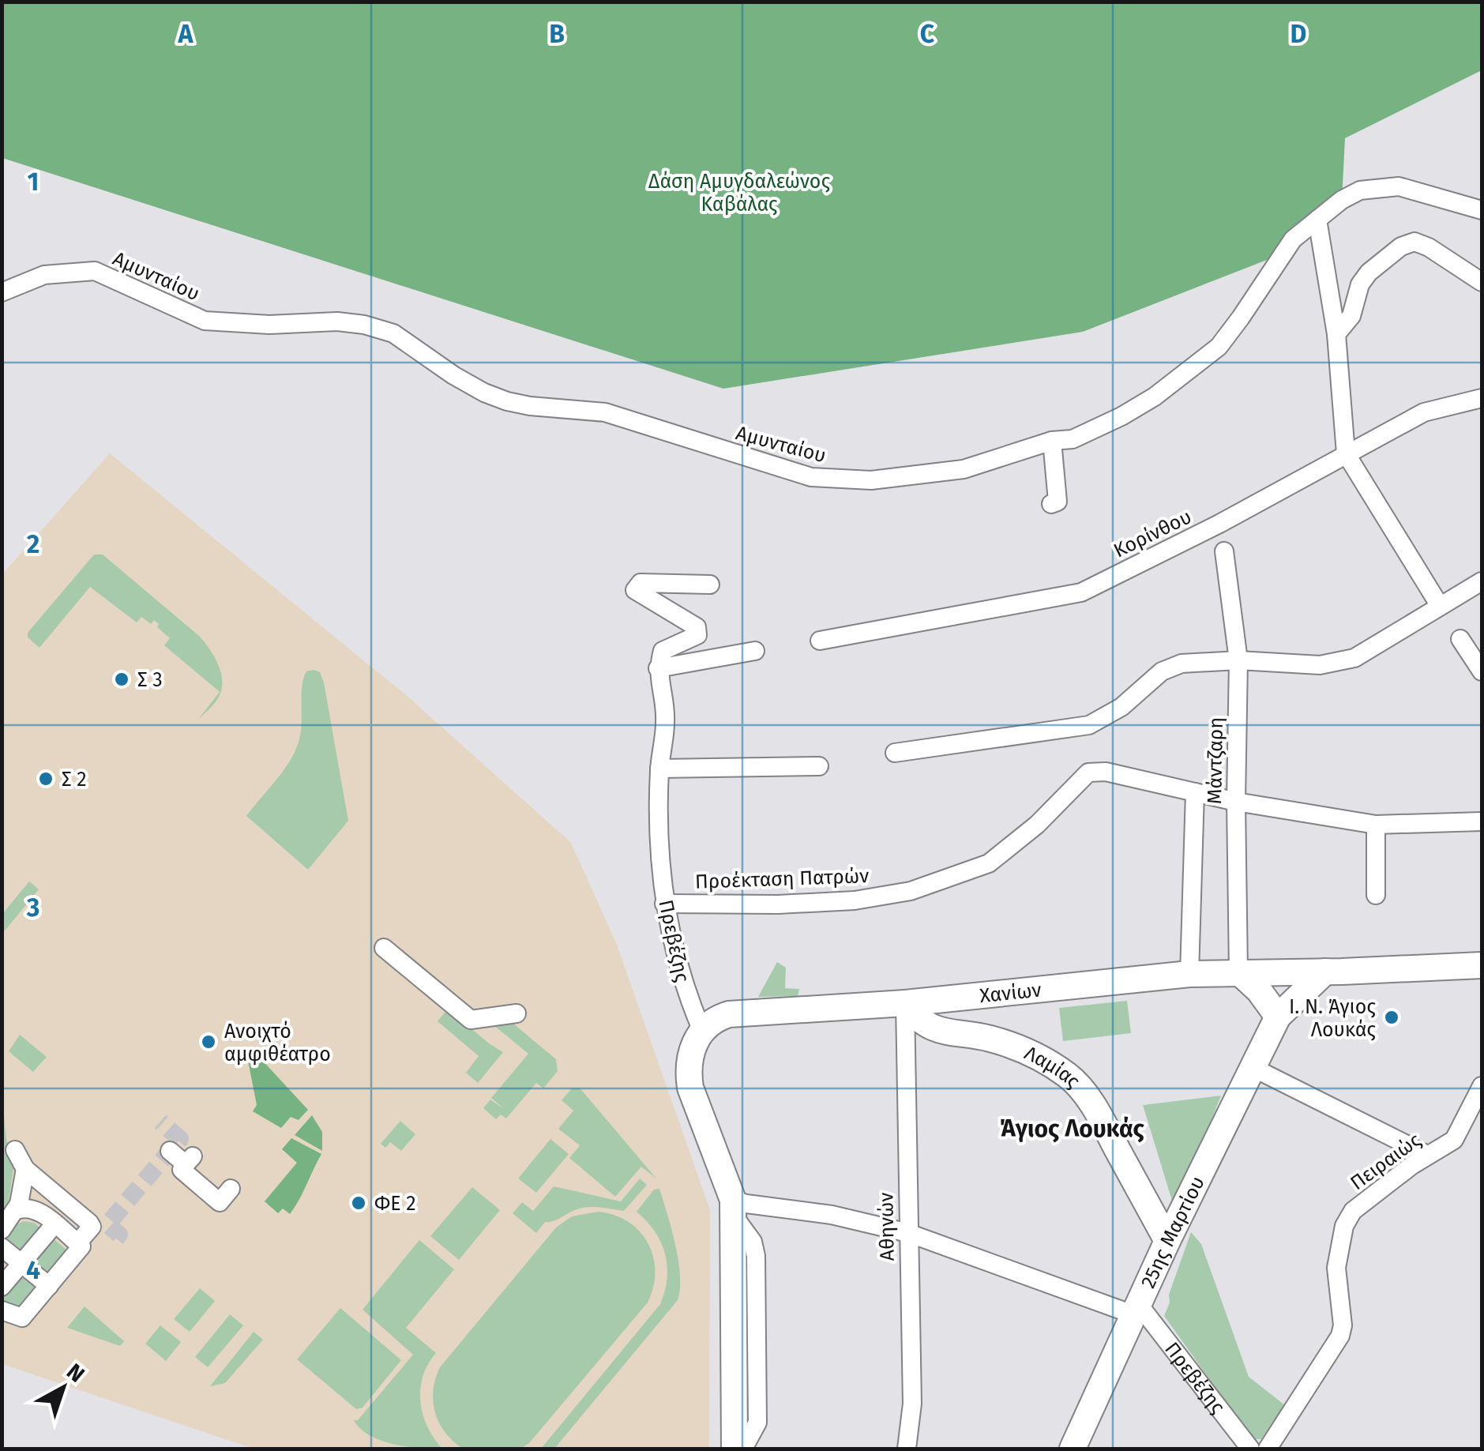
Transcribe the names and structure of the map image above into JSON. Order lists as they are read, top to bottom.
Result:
{
  "streets": {
    "street": [
      "Αμυνταίου",
      "Κορίνθου",
      "Μάντζαρη",
      "Προέκταση Πατρών",
      "Πρεβέζης",
      "Χανίων",
      "Λαμίας",
      "Πειραιώς",
      "Αθηνών",
      "25ης Μαρτίου"
    ]
  },
  "crossings": [
    ["Μάντζαρη", "Προέκταση Πατρών"],
    ["Μάντζαρη", "Χανίων"],
    ["Προέκταση Πατρών", "Πρεβέζης"],
    ["Πρεβέζης", "Χανίων"],
    ["Πρεβέζης", "25ης Μαρτίου"],
    ["Χανίων", "Λαμίας"],
    ["Χανίων", "Αθηνών"],
    ["Χανίων", "25ης Μαρτίου"],
    ["Λαμίας", "Αθηνών"],
    ["Λαμίας", "25ης Μαρτίου"]
  ],
  "districts": ["Άγιος Λουκάς"],
  "parks": ["Δάση Αμυγδαλεώνος Καβάλας"],
  "places": [
    "Σ 3",
    "Σ 2",
    "Ι. Ν. Άγιος Λουκάς",
    "Ανοιχτό αμφιθέατρο",
    "ΦΕ 2"
  ],
  "north": "top right",
  "grid": {
    "columns": [
      "A",
      "B",
      "C",
      "D"
    ],
    "rows": [
      "1",
      "2",
      "3",
      "4"
    ]
  }
}
